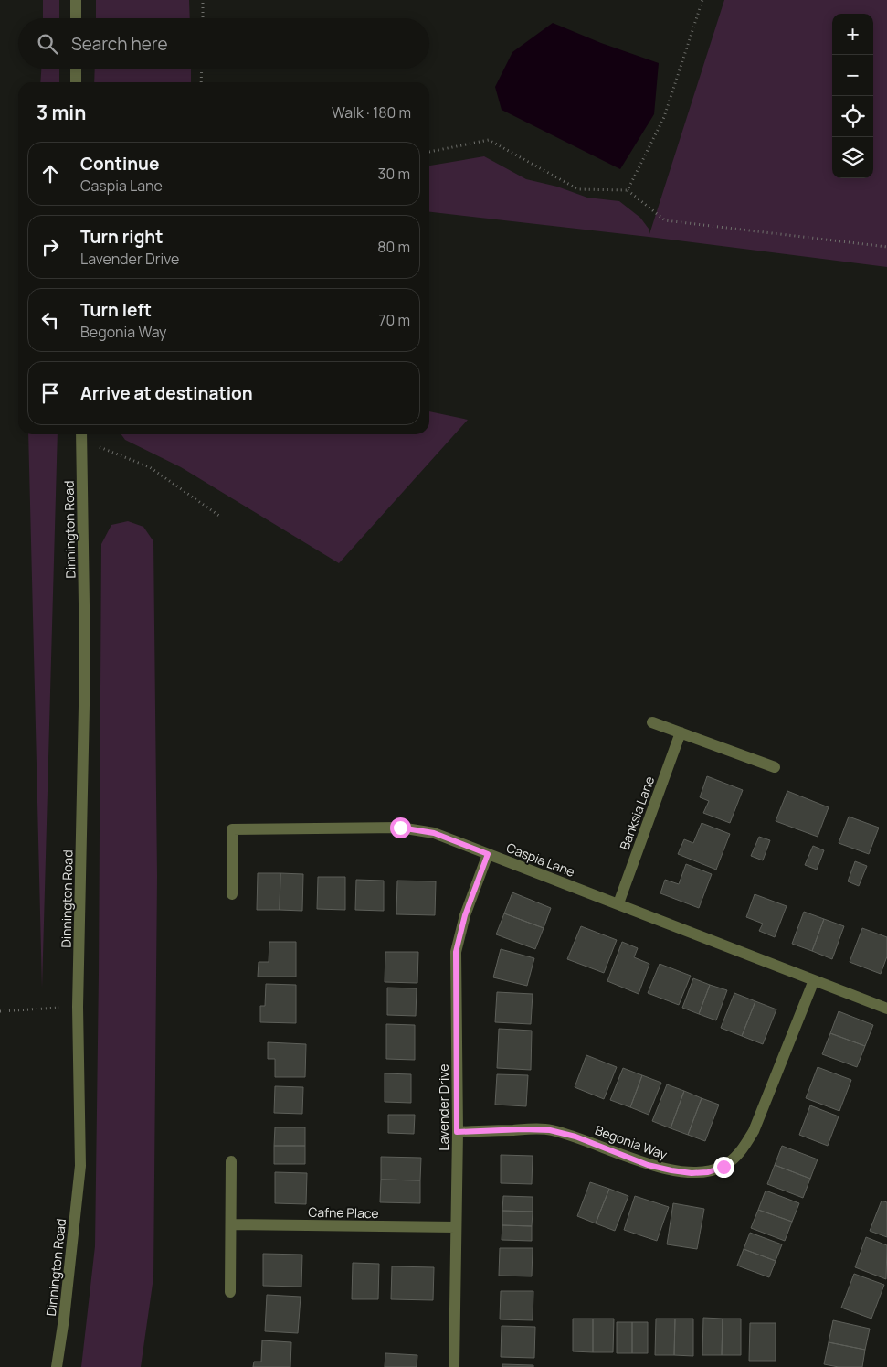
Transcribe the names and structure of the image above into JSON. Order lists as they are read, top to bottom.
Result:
{
  "streets": {
    "street": [
      "Dinnington Road",
      "Banksia Lane",
      "Caspia Lane",
      "Lavender Drive",
      "Begonia Way",
      "Cafne Place"
    ]
  },
  "crossings": [
    ["Banksia Lane", "Caspia Lane"],
    ["Caspia Lane", "Lavender Drive"],
    ["Caspia Lane", "Begonia Way"],
    ["Lavender Drive", "Begonia Way"],
    ["Lavender Drive", "Cafne Place"]
  ],
  "page": {
    "map_buttons": ["+", "−"],
    "search": "Search here",
    "heading": ["3 min", "Walk · 180 m"],
    "list": [
      ["Continue", "Caspia Lane", "30 m"],
      ["Turn right", "Lavender Drive", "80 m"],
      ["Turn left", "Begonia Way", "70 m"],
      "Arrive at destination"
    ]
  }
}
